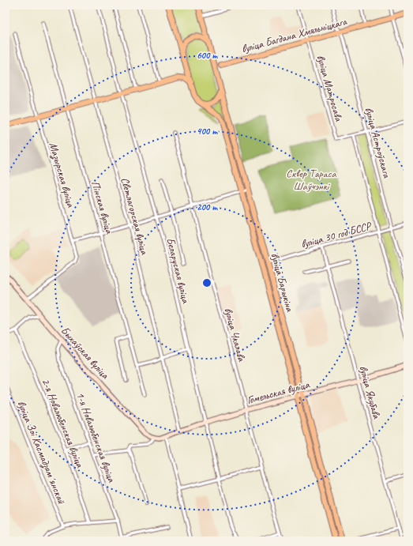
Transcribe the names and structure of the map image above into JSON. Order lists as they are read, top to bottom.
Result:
{
  "streets": {
    "main road": [
      "вуліца Багдана Хмяльніцкага",
      "вуліца Барыкіна",
      "Быхаўская вуліца",
      "Гомельская вуліца"
    ],
    "street": [
      "вуліца Матросава",
      "вуліца Астроўскага",
      "Мазырская вуліца",
      "Пінская вуліца",
      "Светлагорская вуліца",
      "вуліца 30 год БССР",
      "Беларуская вуліца",
      "вуліца Чкалава",
      "вуліца Якубава",
      "2-я Новалюбенская вуліца",
      "1-я Новалюбенская вуліца",
      "вуліца Зоі Касмадзямʼянскай"
    ]
  },
  "crossings": [
    ["вуліца Багдана Хмяльніцкага", "вуліца Матросава"],
    ["вуліца Багдана Хмяльніцкага", "вуліца Астроўскага"],
    ["вуліца Матросава", "вуліца Астроўскага"],
    ["вуліца Астроўскага", "вуліца 30 год БССР"],
    ["Мазырская вуліца", "Быхаўская вуліца"],
    ["Светлагорская вуліца", "Гомельская вуліца"],
    ["вуліца 30 год БССР", "вуліца Барыкіна"],
    ["вуліца 30 год БССР", "вуліца Якубава"],
    ["Беларуская вуліца", "Гомельская вуліца"],
    ["вуліца Барыкіна", "Гомельская вуліца"],
    ["вуліца Чкалава", "Гомельская вуліца"],
    ["Быхаўская вуліца", "Гомельская вуліца"],
    ["Быхаўская вуліца", "1-я Новалюбенская вуліца"],
    ["Гомельская вуліца", "вуліца Якубава"]
  ],
  "parks": ["Сквер Тараса Шаўчэнкі"],
  "rings": ["600 m", "400 m", "200 m"]
}
